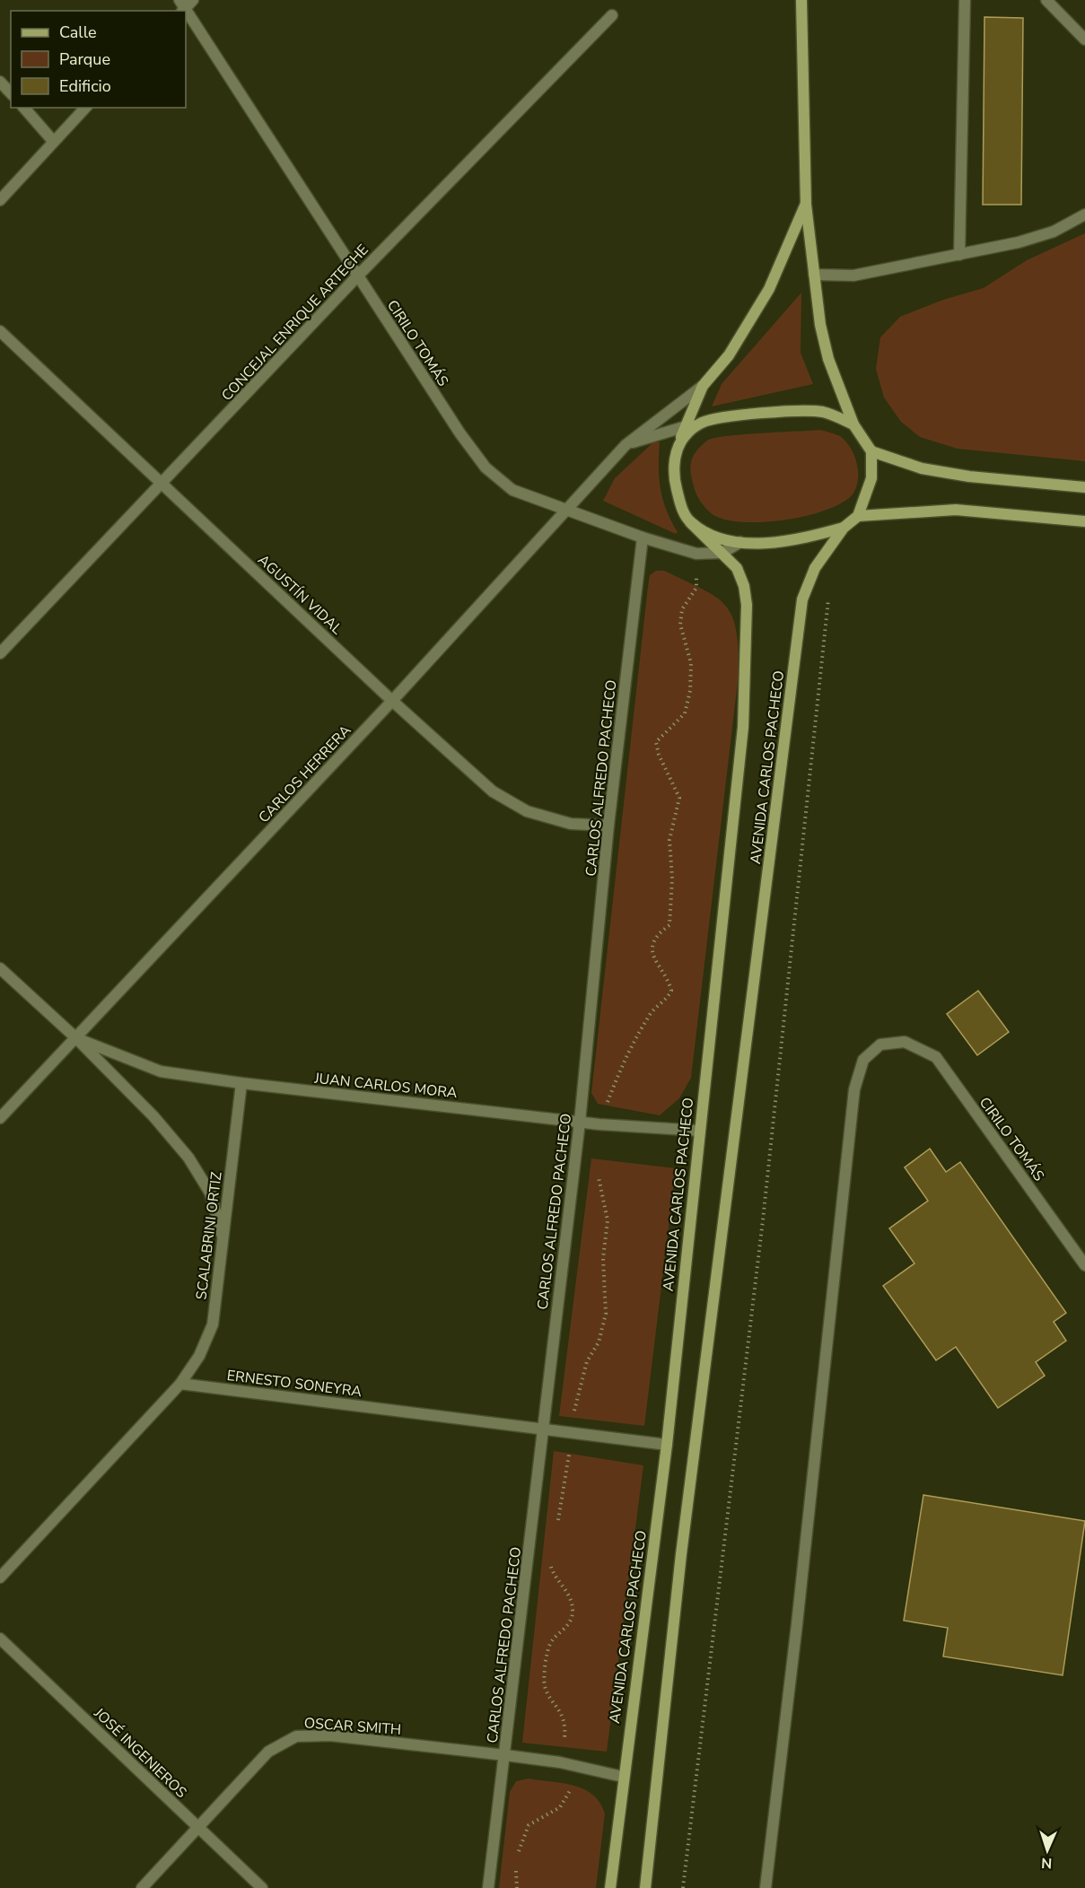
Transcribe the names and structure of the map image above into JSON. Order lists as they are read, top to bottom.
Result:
{
  "streets": {
    "main road": ["AVENIDA CARLOS PACHECO"],
    "street": [
      "CONCEJAL ENRIQUE ARTECHE",
      "CIRILO TOMÁS",
      "AGUSTÍN VIDAL",
      "CARLOS HERRERA",
      "CARLOS ALFREDO PACHECO",
      "JUAN CARLOS MORA",
      "SCALABRINI ORTIZ",
      "ERNESTO SONEYRA",
      "OSCAR SMITH",
      "JOSÉ INGENIEROS"
    ]
  },
  "crossings": [
    ["CONCEJAL ENRIQUE ARTECHE", "CIRILO TOMÁS"],
    ["CONCEJAL ENRIQUE ARTECHE", "AGUSTÍN VIDAL"],
    ["CIRILO TOMÁS", "AVENIDA CARLOS PACHECO"],
    ["CIRILO TOMÁS", "CARLOS HERRERA"],
    ["CIRILO TOMÁS", "CARLOS ALFREDO PACHECO"],
    ["AGUSTÍN VIDAL", "CARLOS HERRERA"],
    ["AGUSTÍN VIDAL", "CARLOS ALFREDO PACHECO"],
    ["AVENIDA CARLOS PACHECO", "CARLOS HERRERA"],
    ["AVENIDA CARLOS PACHECO", "JUAN CARLOS MORA"],
    ["AVENIDA CARLOS PACHECO", "ERNESTO SONEYRA"],
    ["AVENIDA CARLOS PACHECO", "OSCAR SMITH"],
    ["CARLOS HERRERA", "JUAN CARLOS MORA"],
    ["CARLOS ALFREDO PACHECO", "JUAN CARLOS MORA"],
    ["CARLOS ALFREDO PACHECO", "ERNESTO SONEYRA"],
    ["CARLOS ALFREDO PACHECO", "OSCAR SMITH"],
    ["JUAN CARLOS MORA", "SCALABRINI ORTIZ"],
    ["SCALABRINI ORTIZ", "ERNESTO SONEYRA"],
    ["OSCAR SMITH", "JOSÉ INGENIEROS"]
  ],
  "legend": ["Calle", "Parque", "Edificio"],
  "north": "bottom"
}
